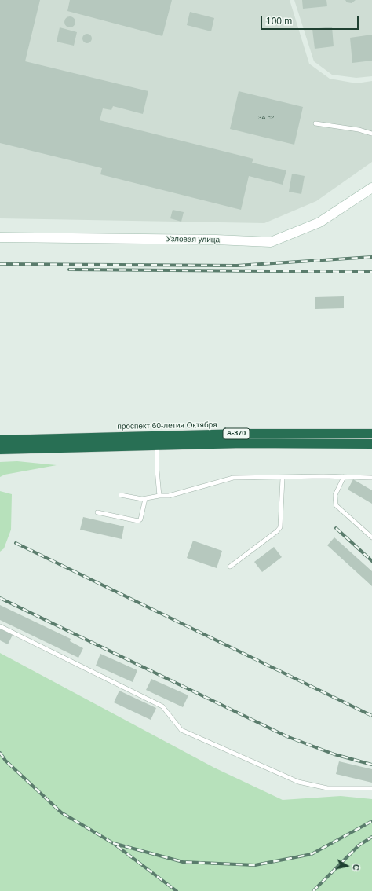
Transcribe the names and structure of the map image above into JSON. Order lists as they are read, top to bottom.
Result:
{
  "streets": {
    "highway": ["проспект 60-летия Октября", "А-370"],
    "street": ["Узловая улица"]
  },
  "house_numbers": ["3А с2"],
  "scale_bar": "100 m",
  "north": "right"
}
